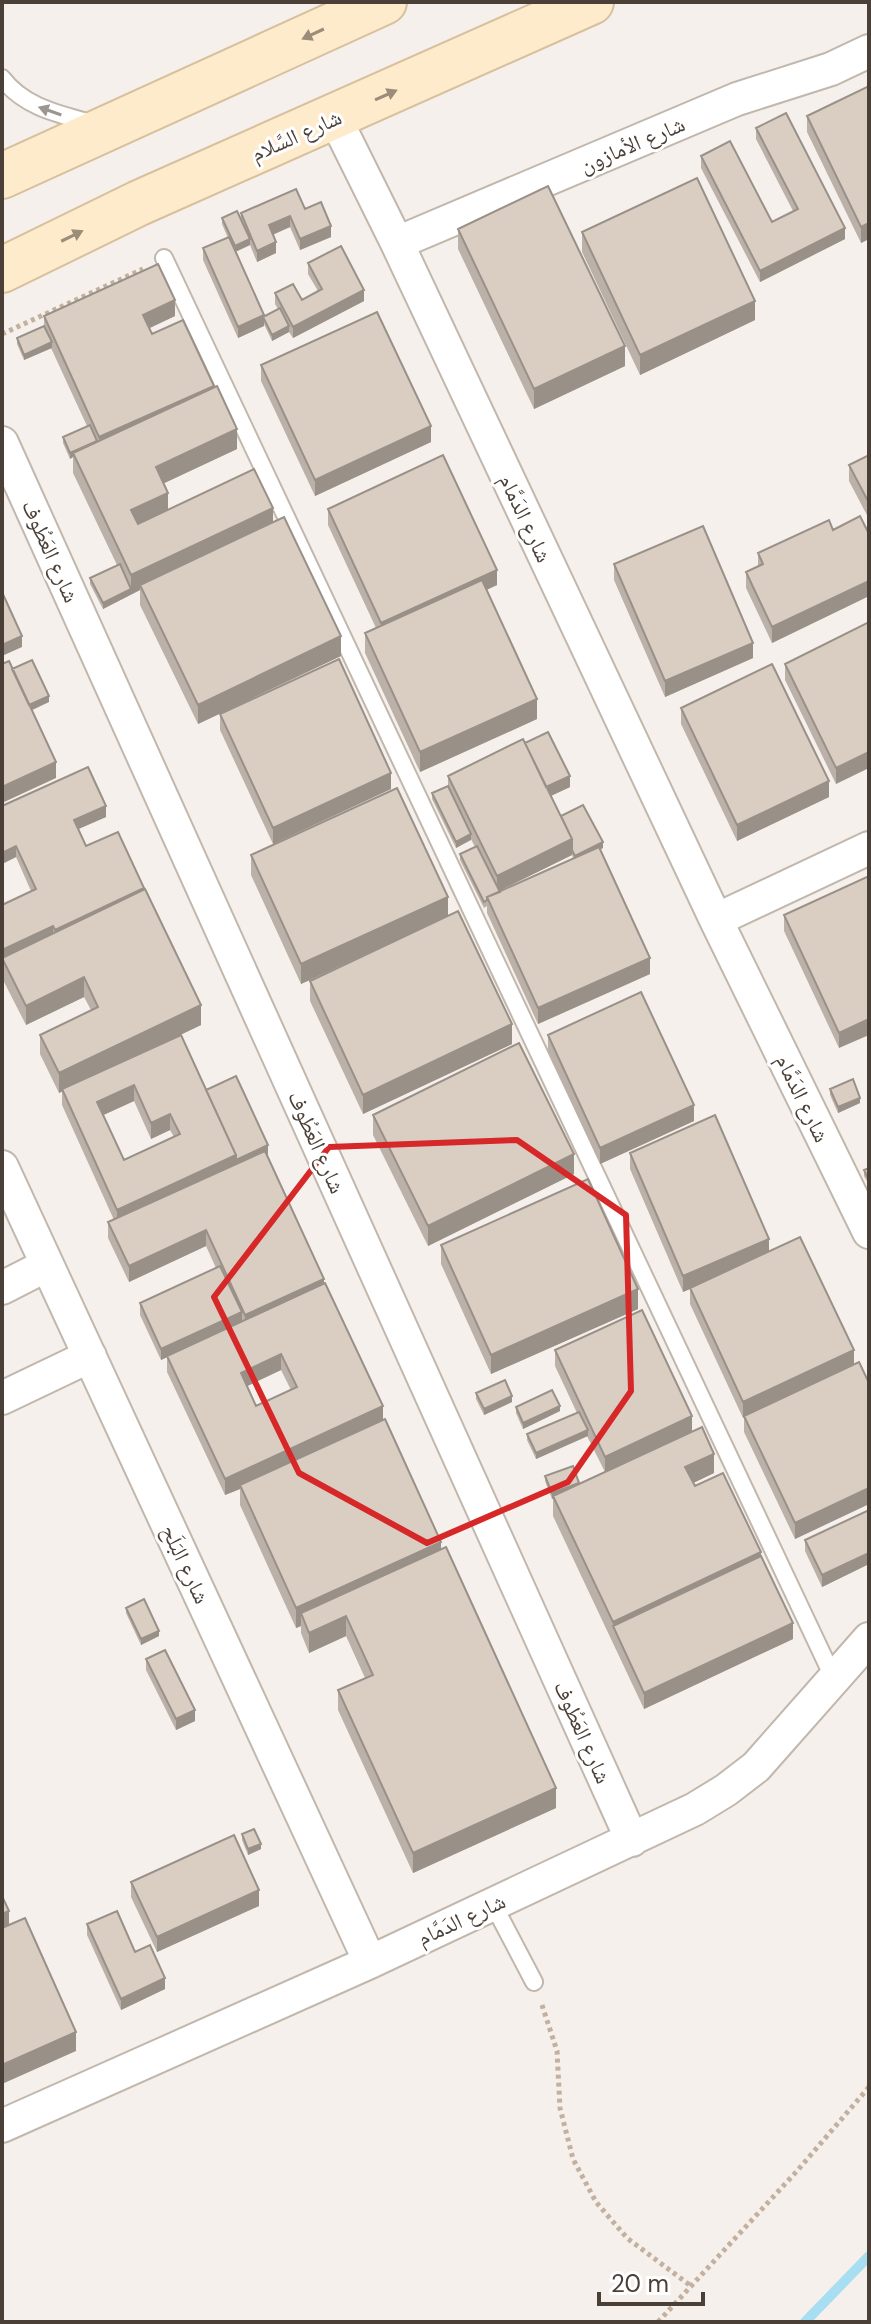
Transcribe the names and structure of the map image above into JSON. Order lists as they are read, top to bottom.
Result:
{
  "streets": {
    "street": [
      "شارع السَّلام",
      "شارع الأمازون",
      "شارع الدَمَّام",
      "شارع العَطُوف",
      "شارع البَلَح"
    ]
  },
  "crossings": [
    ["شارع السَّلام", "شارع الدَمَّام"],
    ["شارع الأمازون", "شارع الدَمَّام"],
    ["شارع الدَمَّام", "شارع العَطُوف"],
    ["شارع الدَمَّام", "شارع البَلَح"]
  ],
  "scale_bar": "20 m"
}
